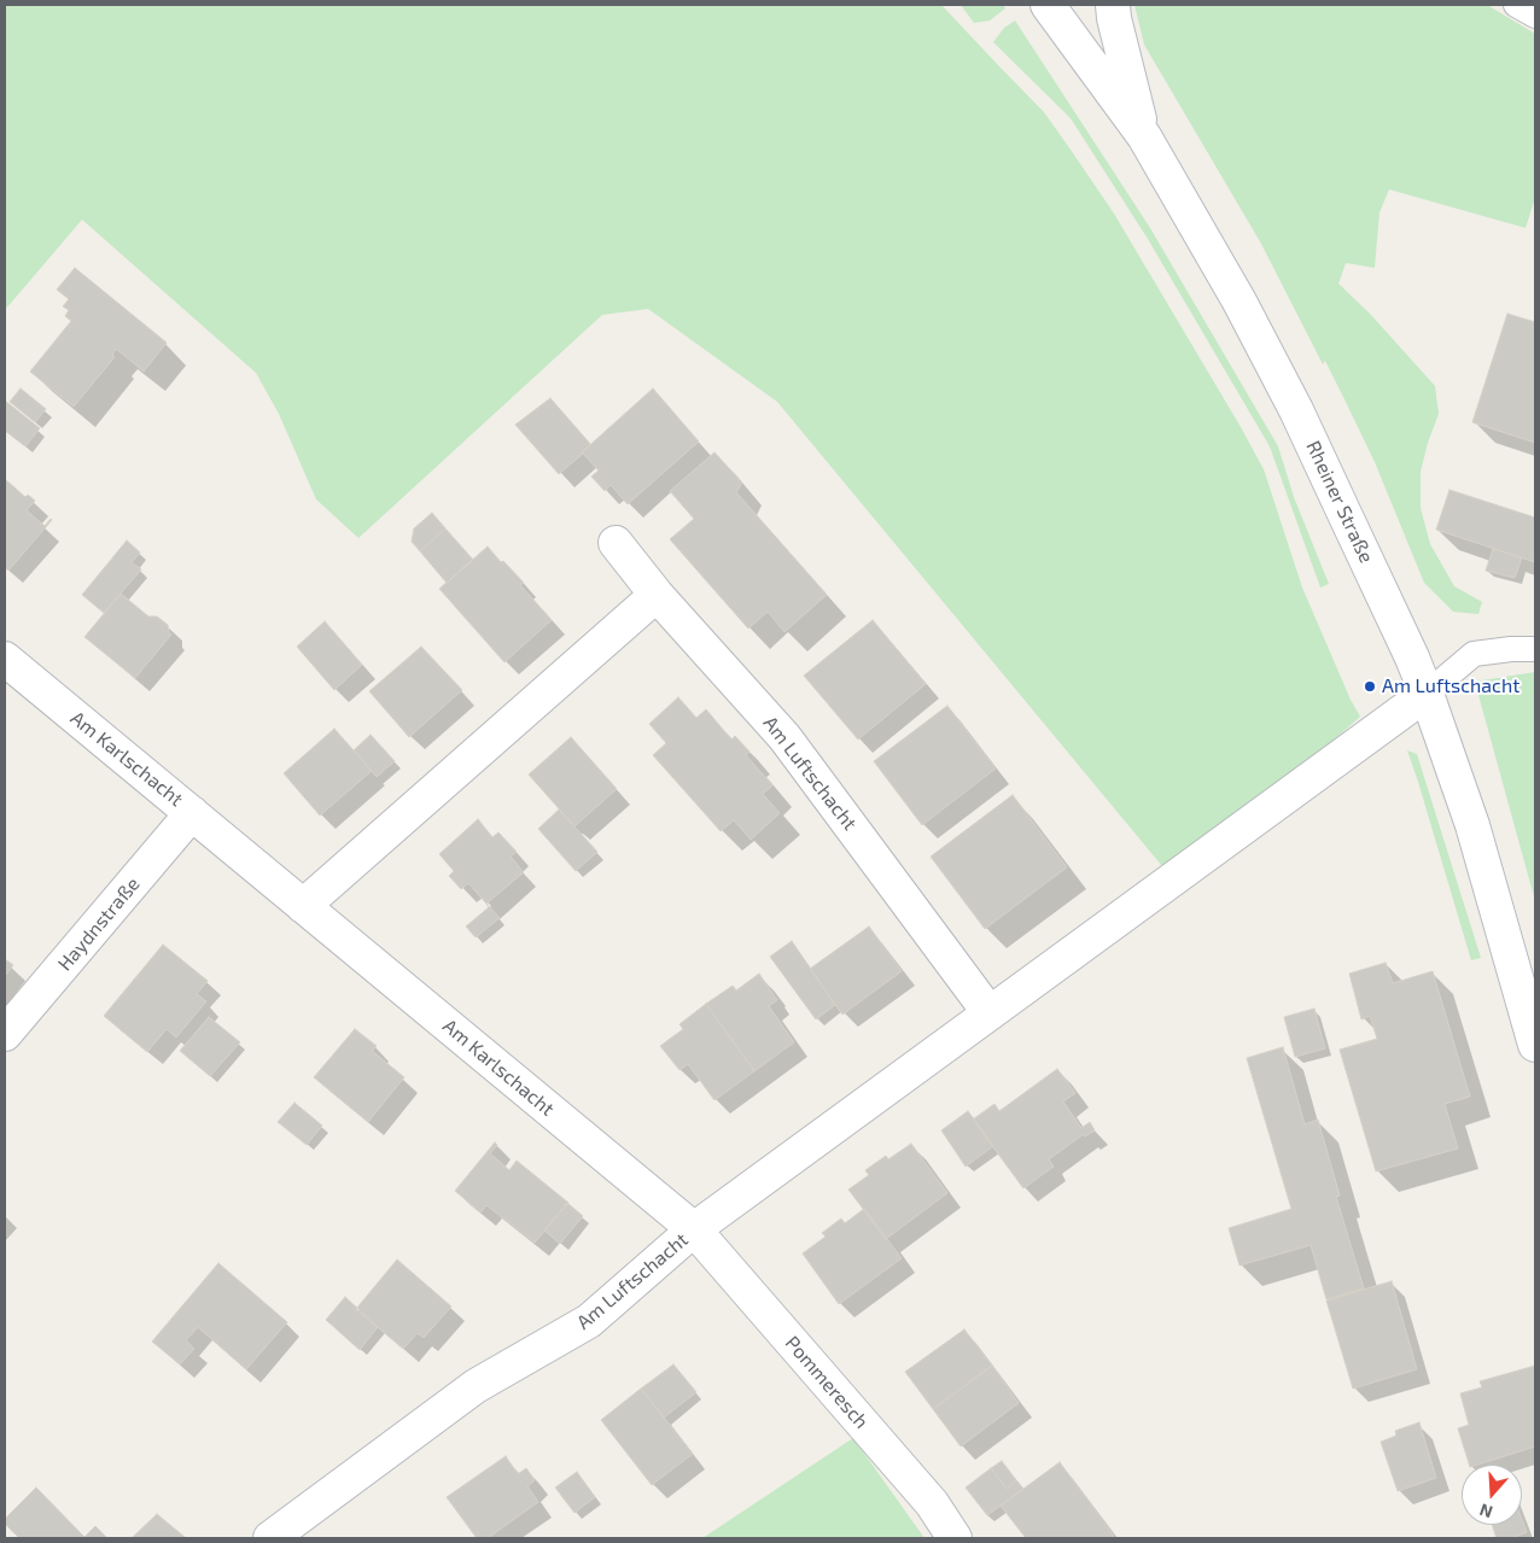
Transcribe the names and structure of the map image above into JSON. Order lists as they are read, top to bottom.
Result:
{
  "streets": {
    "street": [
      "Rheiner Straße",
      "Am Karlschacht",
      "Am Luftschacht",
      "Haydnstraße",
      "Pommeresch"
    ]
  },
  "crossings": [
    ["Rheiner Straße", "Am Luftschacht"],
    ["Am Karlschacht", "Am Luftschacht"],
    ["Am Karlschacht", "Haydnstraße"],
    ["Am Karlschacht", "Pommeresch"],
    ["Am Luftschacht", "Pommeresch"]
  ],
  "places": ["Am Luftschacht"],
  "north": "bottom"
}
